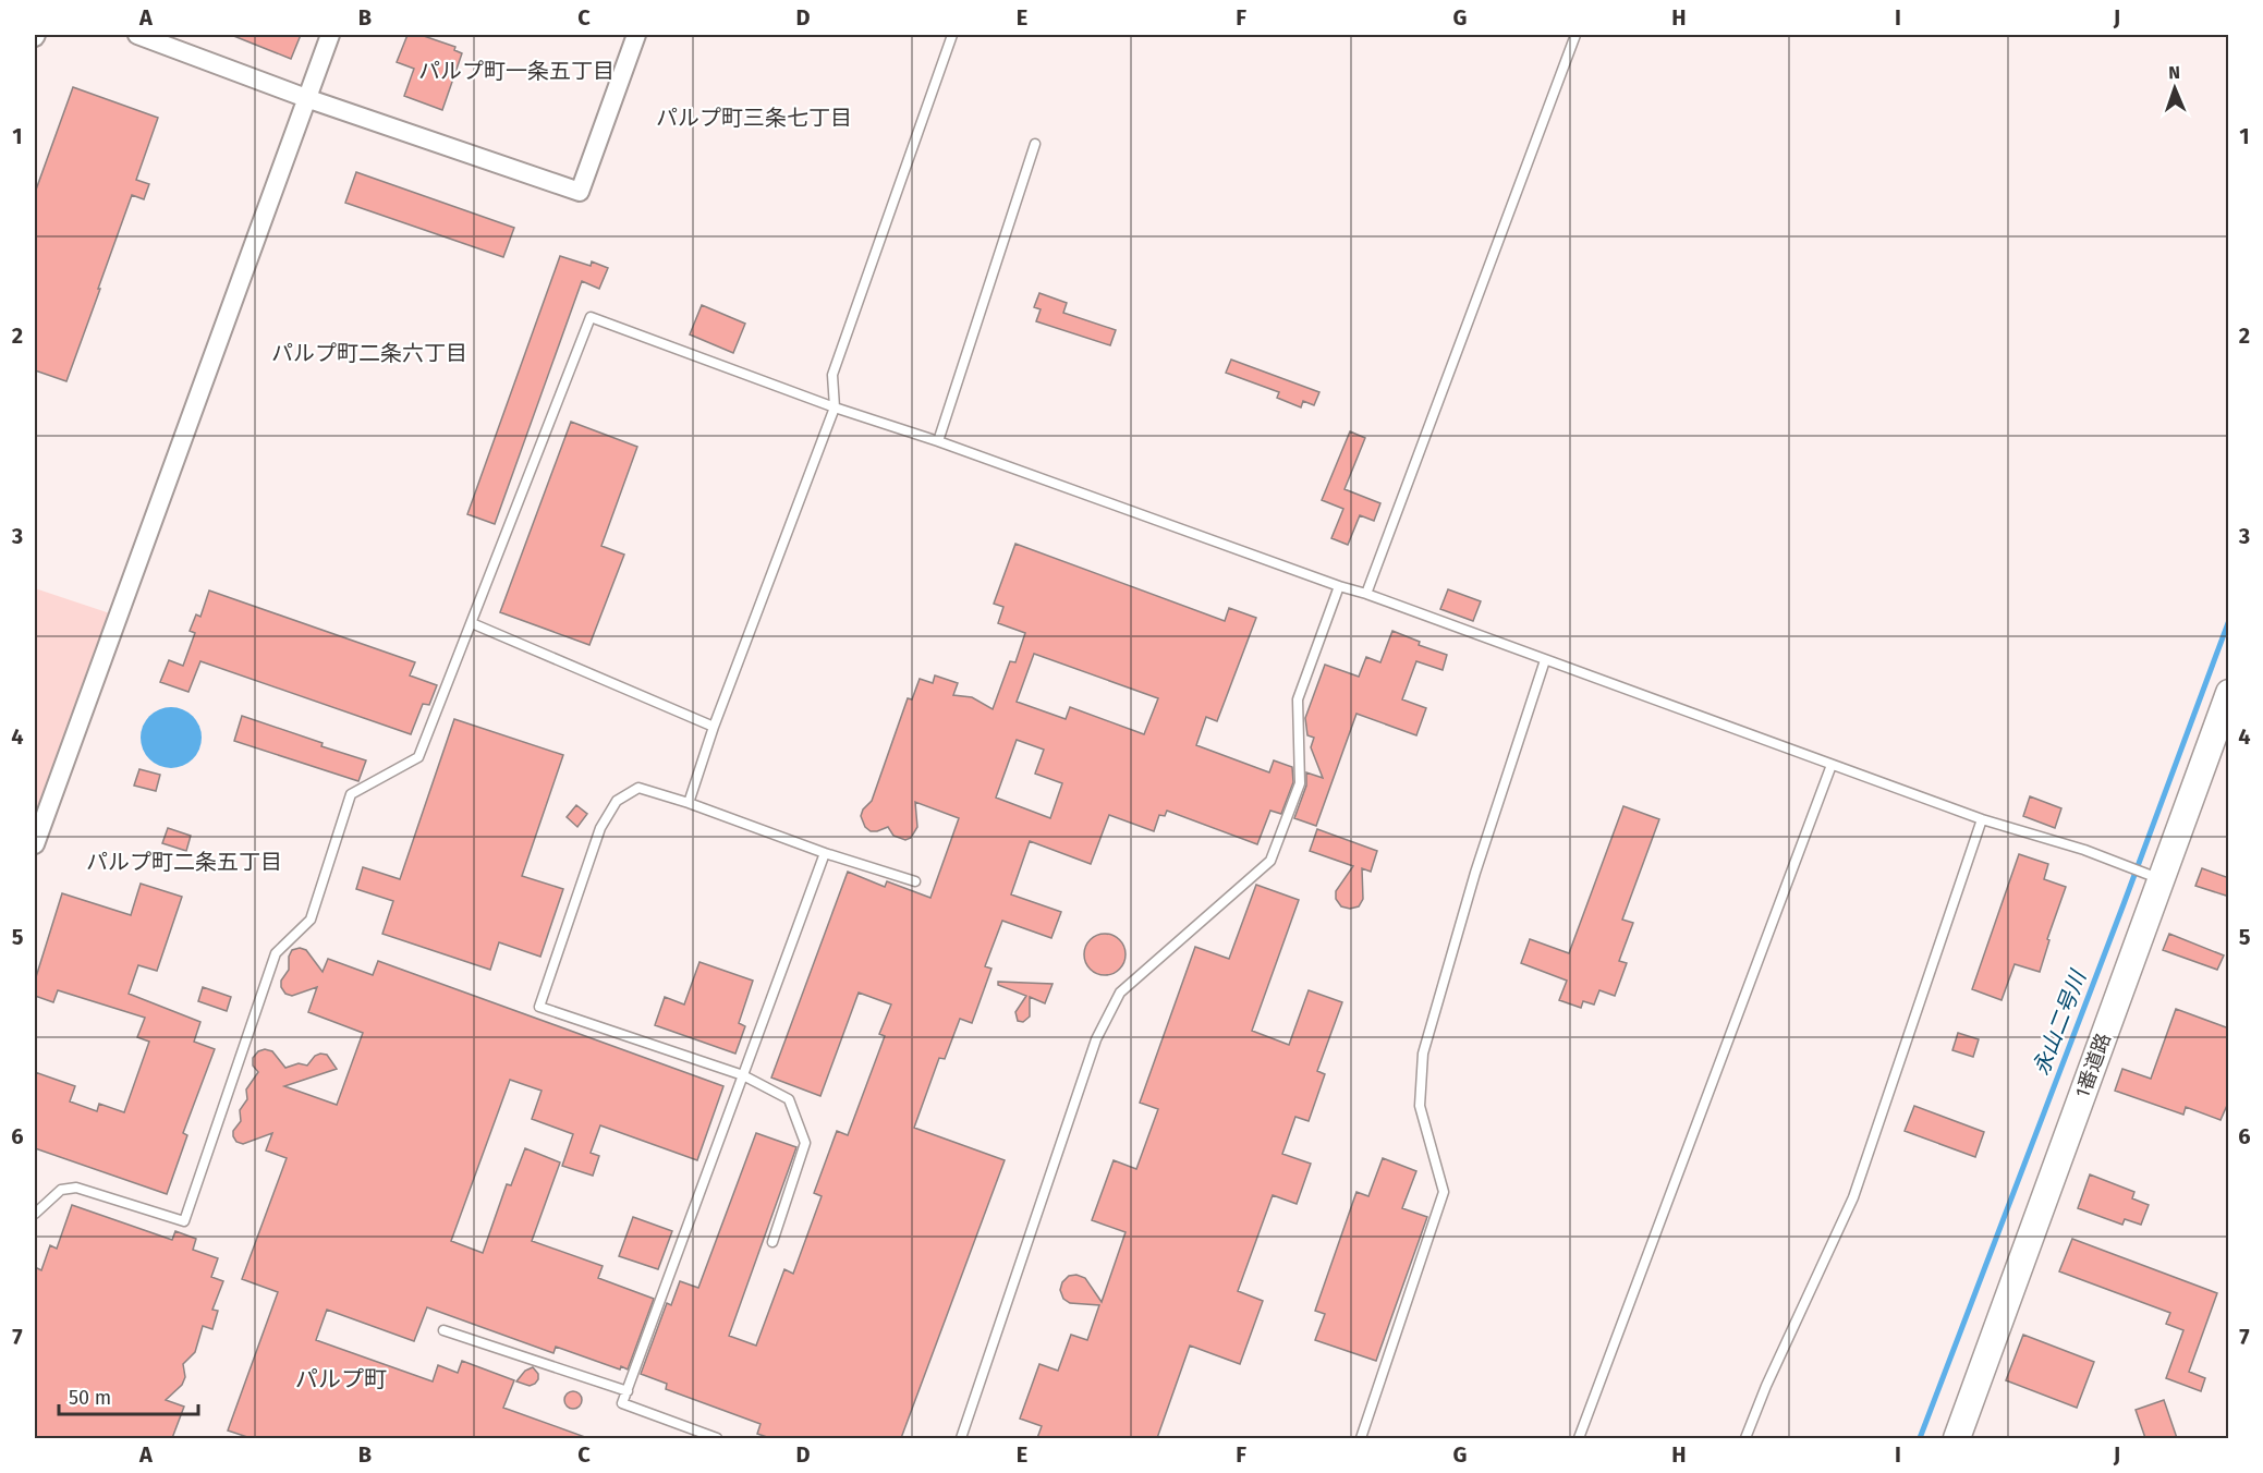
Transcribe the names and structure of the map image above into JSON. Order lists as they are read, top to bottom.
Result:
{
  "streets": {
    "street": ["1番道路"]
  },
  "districts": [
    "パルプ町一条五丁目",
    "パルプ町三条七丁目",
    "パルプ町二条六丁目",
    "パルプ町二条五丁目",
    "パルプ町"
  ],
  "water": ["永山二号川"],
  "scale_bar": "50 m",
  "north": "top",
  "grid": {
    "columns": [
      "A",
      "B",
      "C",
      "D",
      "E",
      "F",
      "G",
      "H",
      "I",
      "J"
    ],
    "rows": [
      "1",
      "2",
      "3",
      "4",
      "5",
      "6",
      "7"
    ]
  }
}
